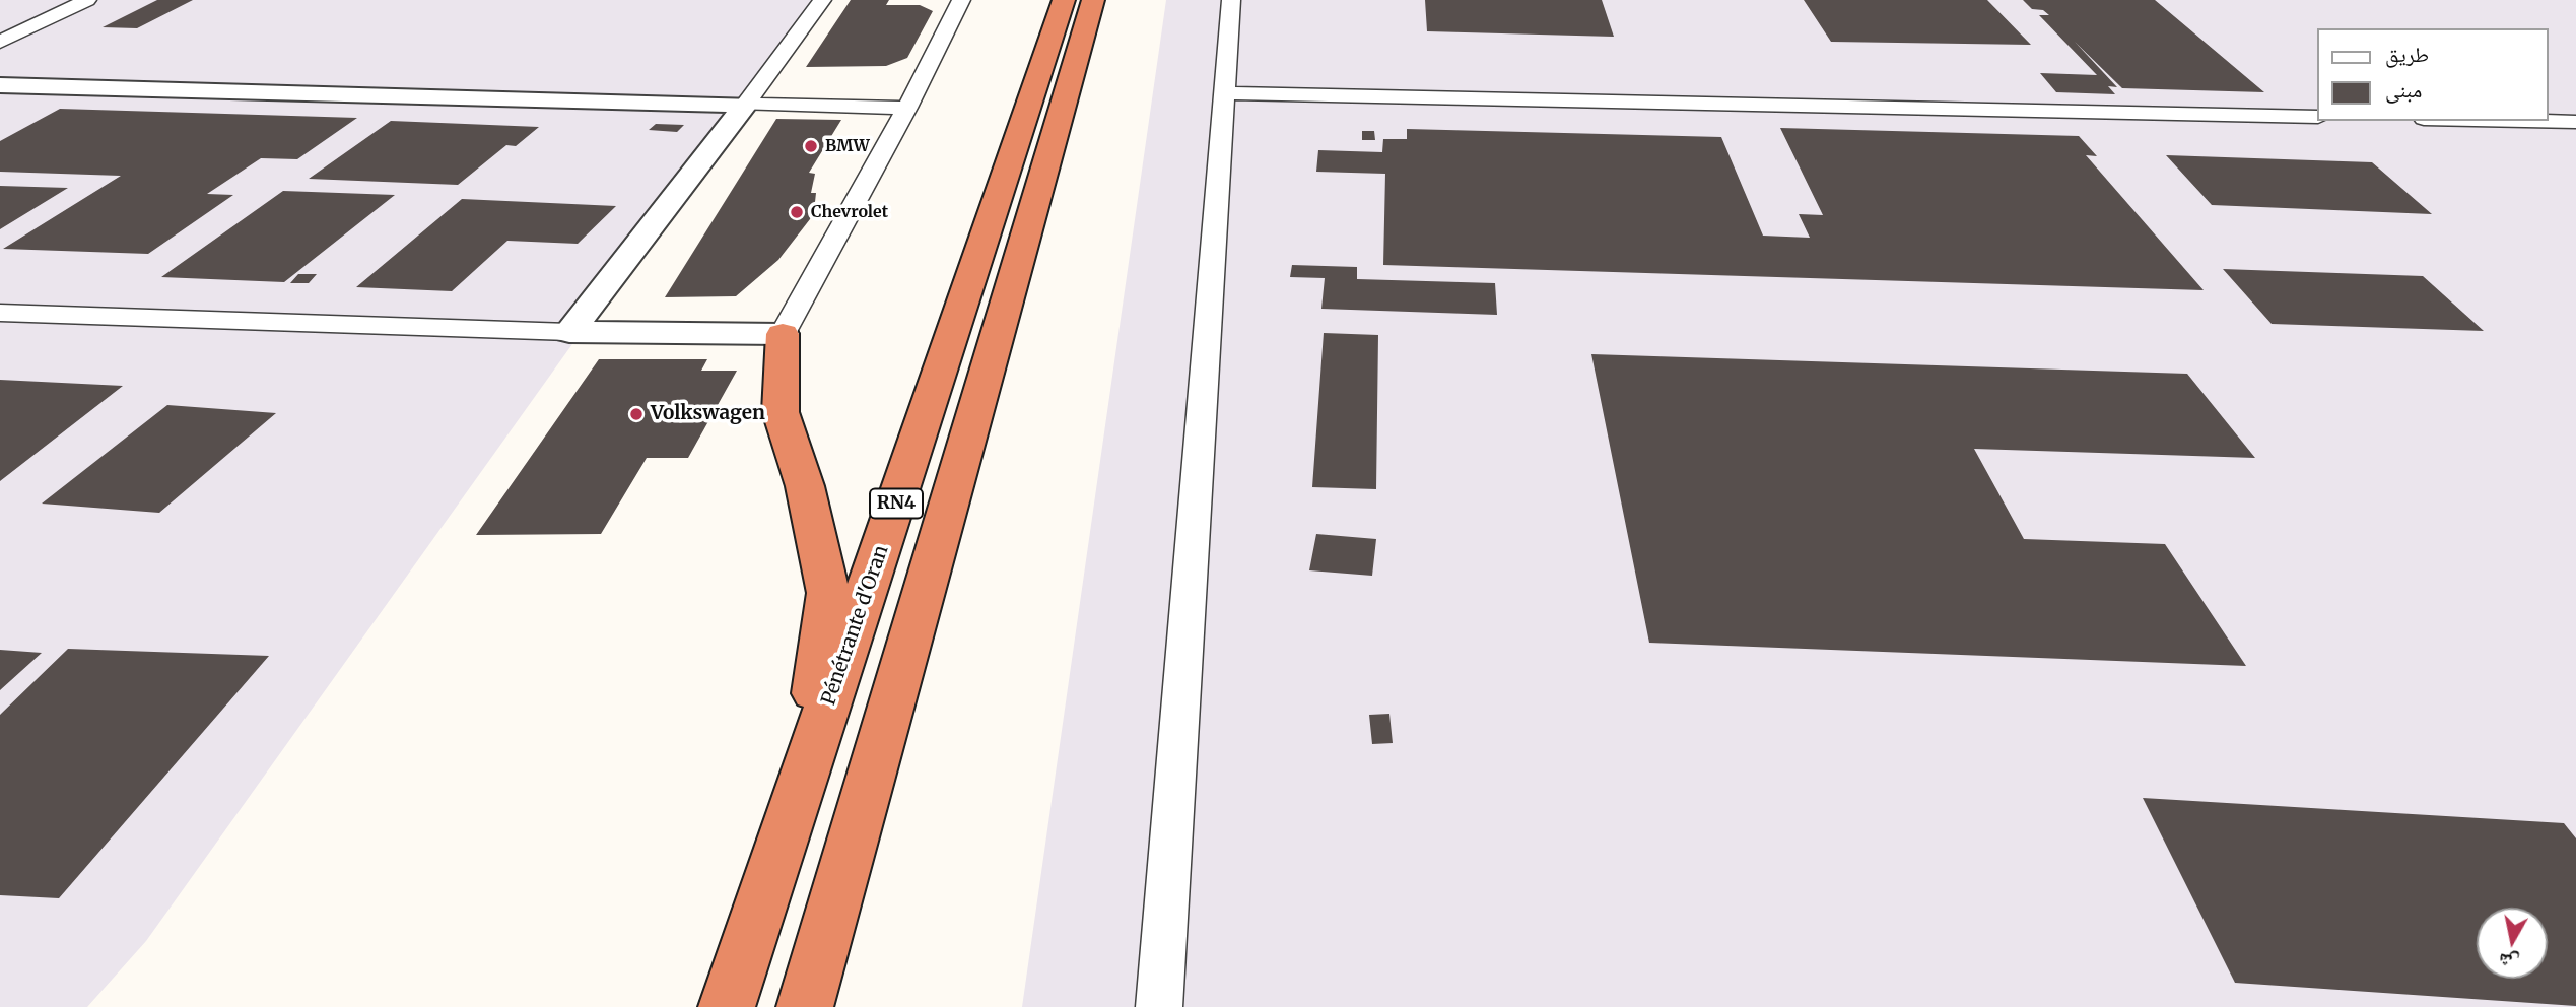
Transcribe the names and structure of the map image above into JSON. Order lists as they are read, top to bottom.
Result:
{
  "streets": {
    "highway": ["RN4", "Pénétrante d'Oran"]
  },
  "places": ["BMW", "Chevrolet", "Volkswagen"],
  "legend": ["طريق", "مبنى"],
  "north": "bottom"
}
